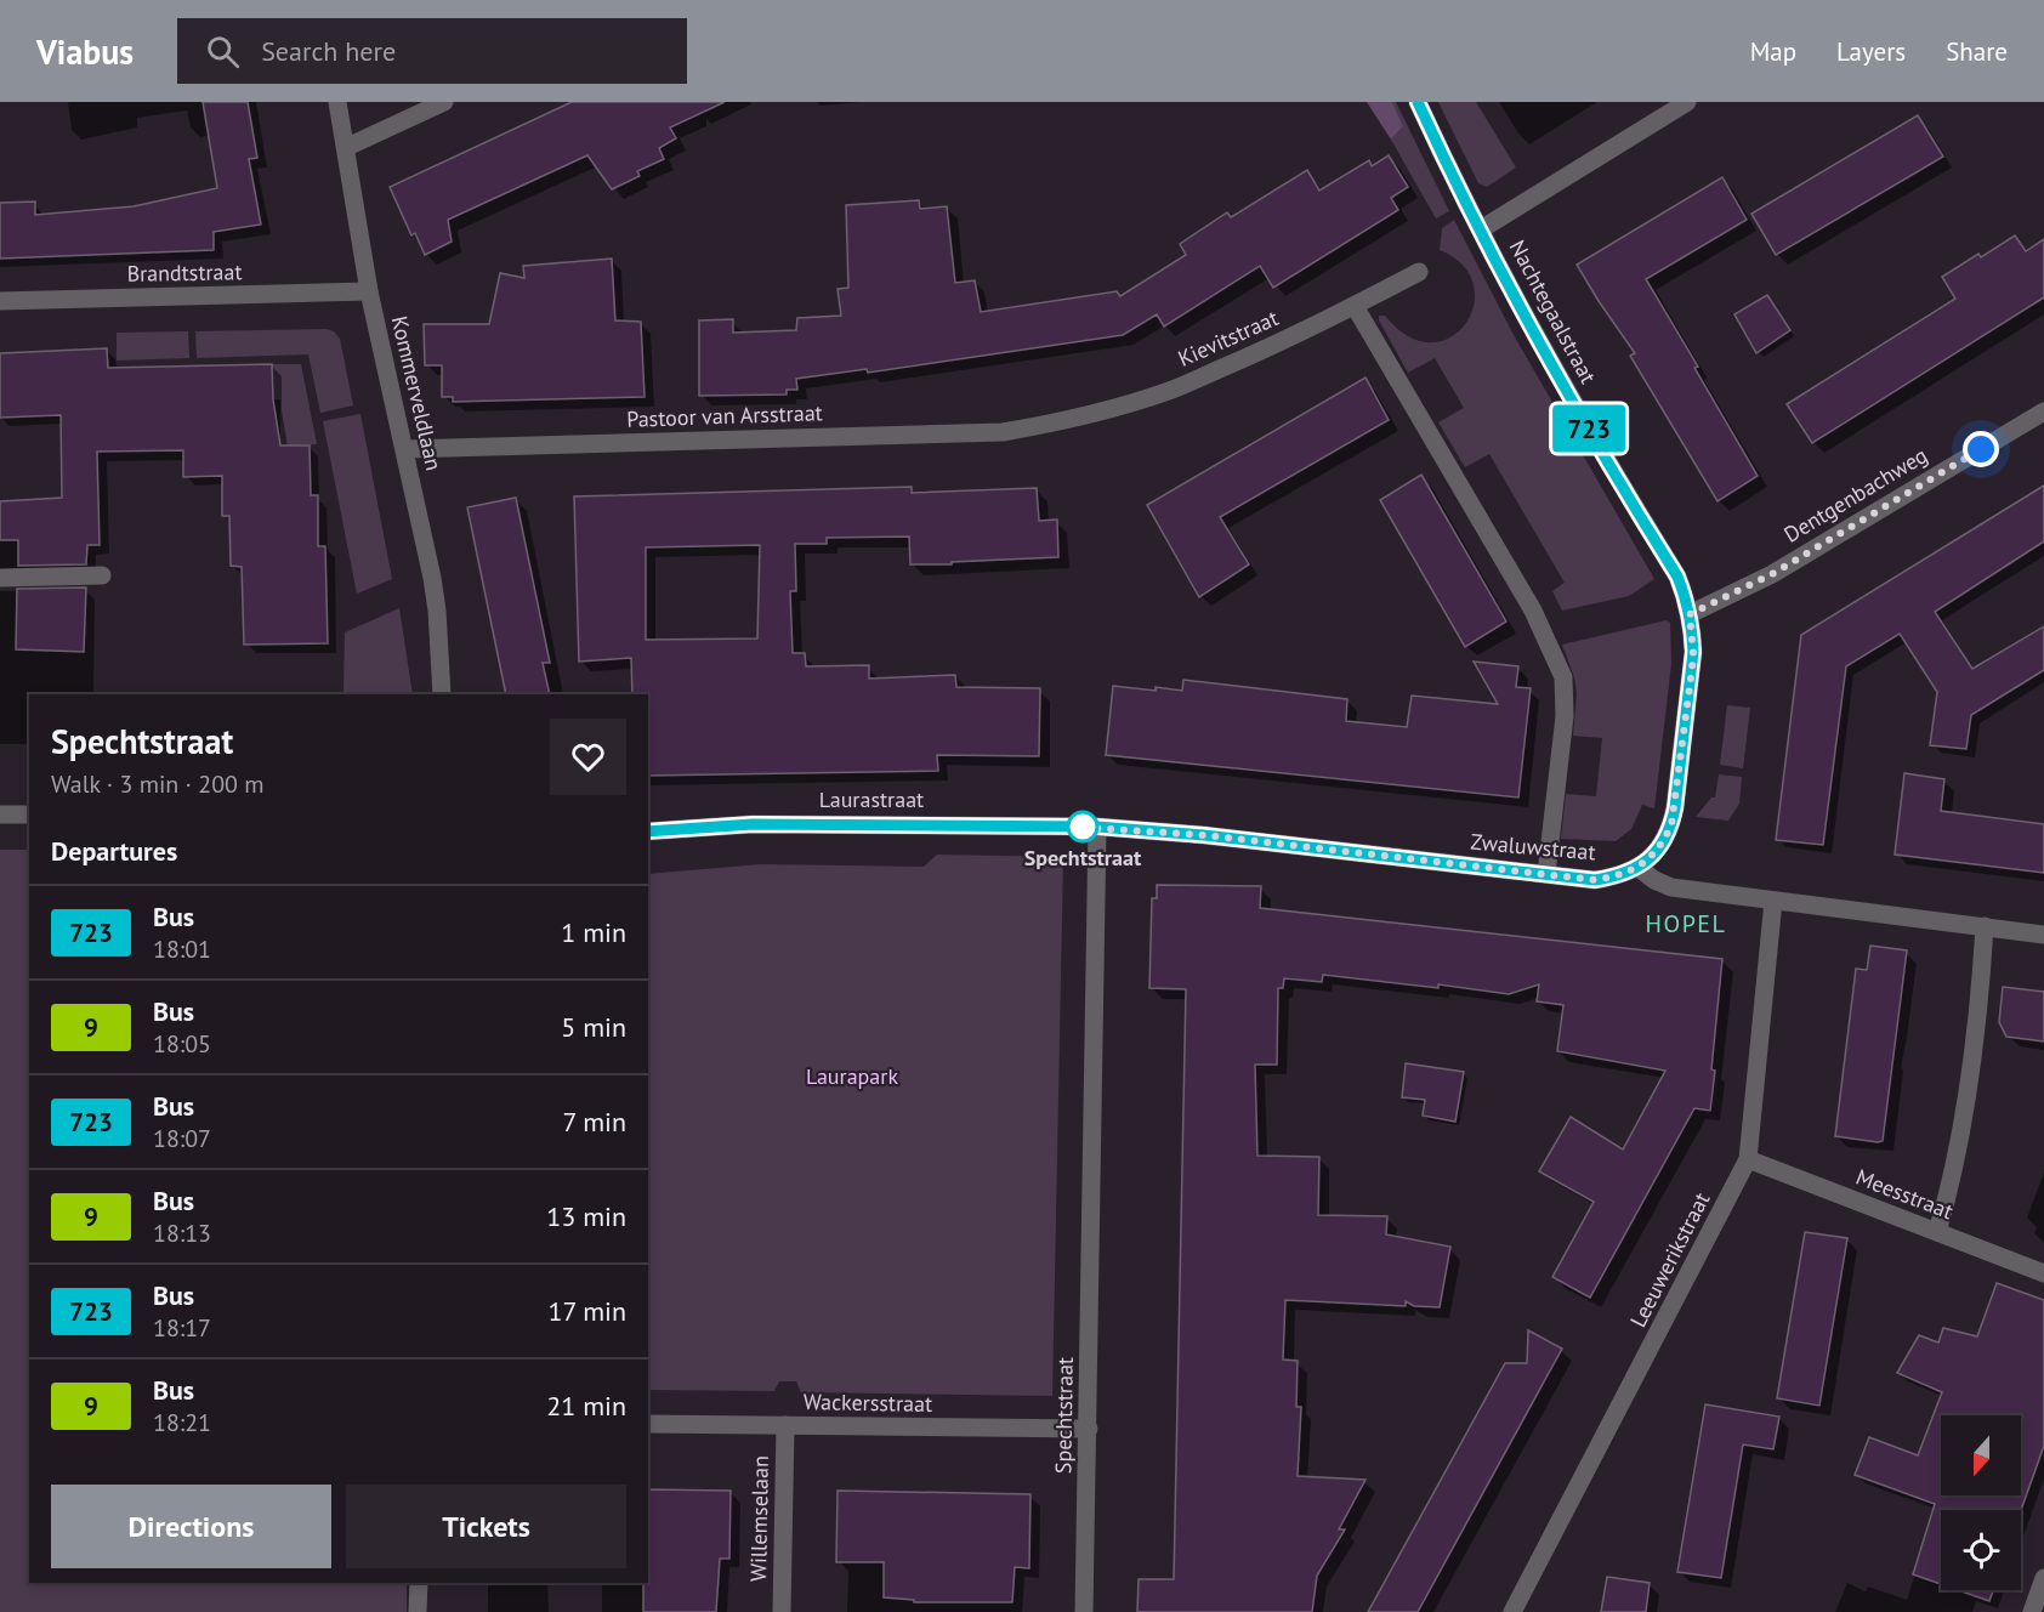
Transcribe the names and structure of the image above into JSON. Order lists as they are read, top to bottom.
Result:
{
  "streets": {
    "street": [
      "Brandtstraat",
      "Nachtegaalstraat",
      "Kievitstraat",
      "Kommerveldlaan",
      "Pastoor van Arsstraat",
      "Dentgenbachweg",
      "Laurastraat",
      "Zwaluwstraat",
      "Meesstraat",
      "Leeuwerikstraat",
      "Wackersstraat",
      "Spechtstraat",
      "Willemselaan"
    ]
  },
  "crossings": [
    ["Brandtstraat", "Kommerveldlaan"],
    ["Nachtegaalstraat", "Dentgenbachweg"],
    ["Nachtegaalstraat", "Zwaluwstraat"],
    ["Kievitstraat", "Pastoor van Arsstraat"],
    ["Kommerveldlaan", "Pastoor van Arsstraat"],
    ["Laurastraat", "Zwaluwstraat"],
    ["Laurastraat", "Spechtstraat"],
    ["Zwaluwstraat", "Spechtstraat"],
    ["Meesstraat", "Leeuwerikstraat"],
    ["Wackersstraat", "Spechtstraat"],
    ["Wackersstraat", "Willemselaan"]
  ],
  "districts": ["HOPEL"],
  "parks": ["Laurapark"],
  "places": ["Spechtstraat"],
  "lines": ["bus line 723"],
  "north": "bottom",
  "page": {
    "header": "Viabus",
    "search": "Search here",
    "nav": ["Map", "Layers", "Share"],
    "on_map": "723",
    "heading": [
      ["Spechtstraat", "Walk · 3 min · 200 m"],
      "Departures"
    ],
    "list": [
      {
        "mark": "723",
        "name": "Bus",
        "note": "18:01",
        "value": "1 min"
      },
      {
        "mark": "9",
        "name": "Bus",
        "note": "18:05",
        "value": "5 min"
      },
      {
        "mark": "723",
        "name": "Bus",
        "note": "18:07",
        "value": "7 min"
      },
      {
        "mark": "9",
        "name": "Bus",
        "note": "18:13",
        "value": "13 min"
      },
      {
        "mark": "723",
        "name": "Bus",
        "note": "18:17",
        "value": "17 min"
      },
      {
        "mark": "9",
        "name": "Bus",
        "note": "18:21",
        "value": "21 min"
      }
    ],
    "buttons": ["Directions", "Tickets"]
  }
}
